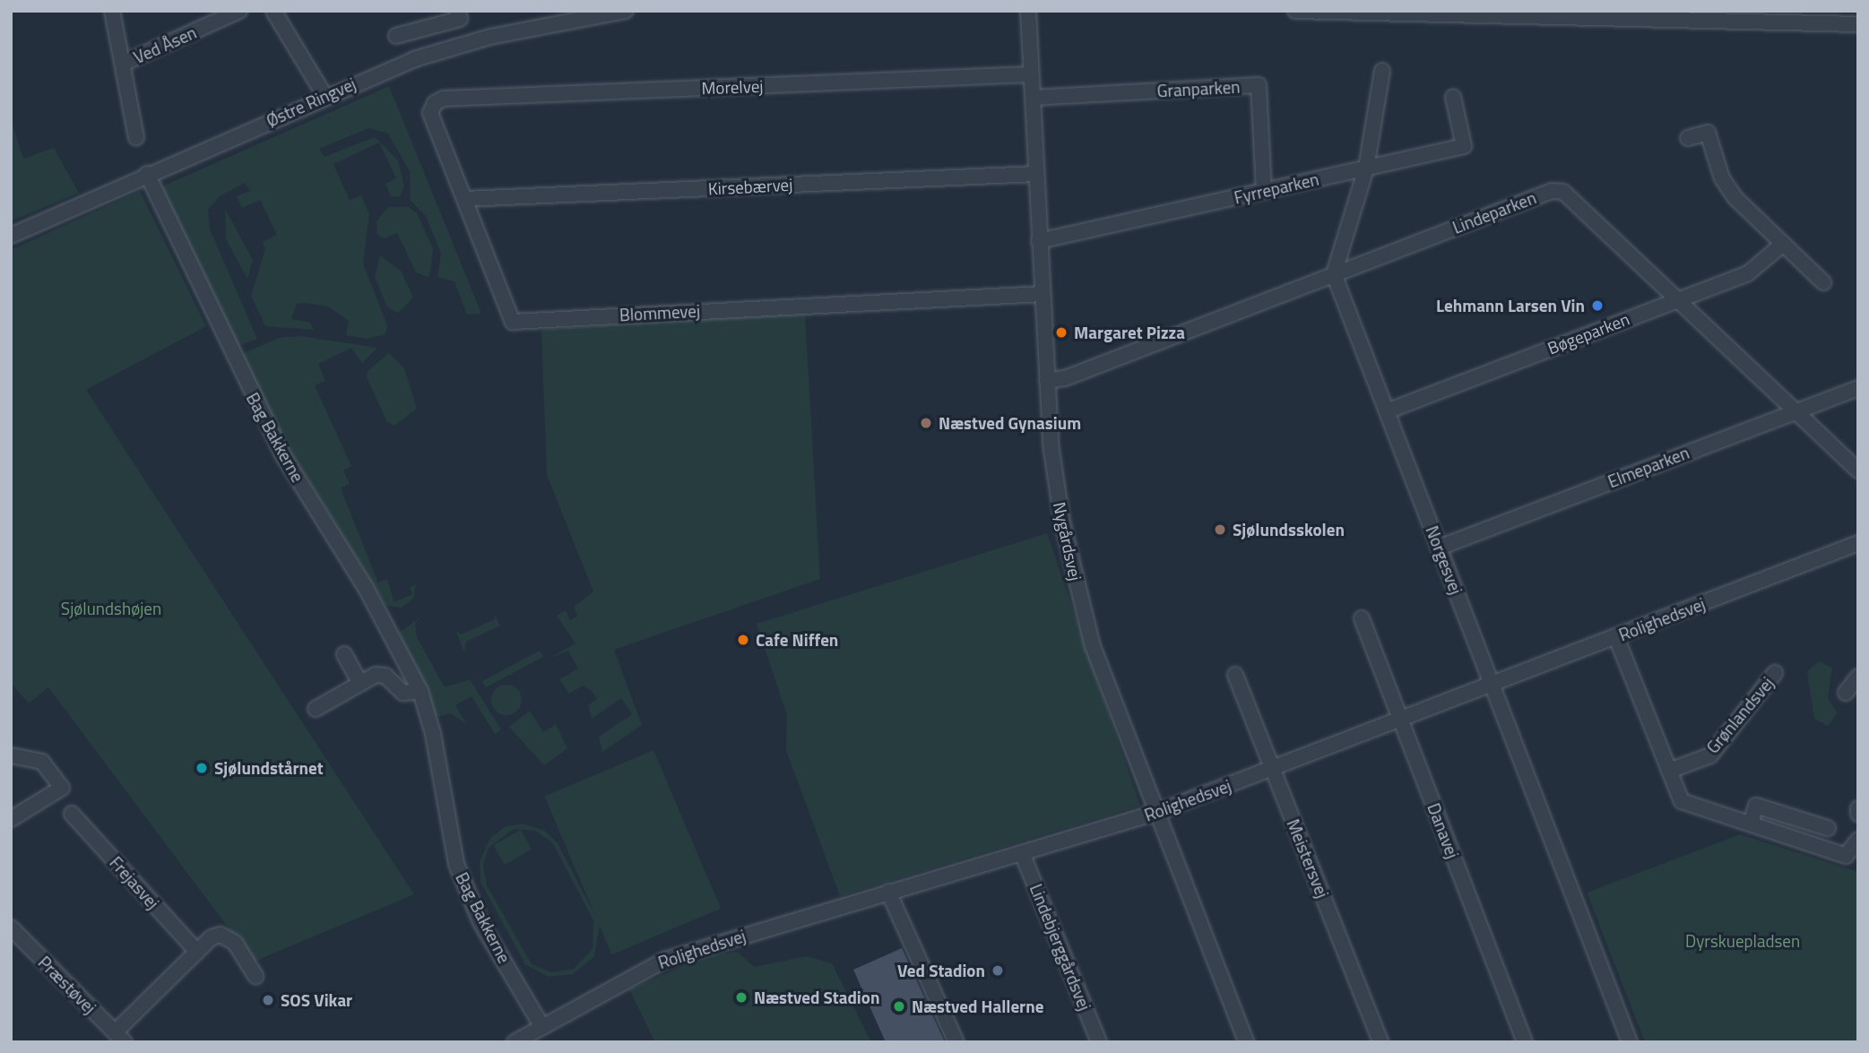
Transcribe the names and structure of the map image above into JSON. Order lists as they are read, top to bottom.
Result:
{
  "streets": {
    "street": [
      "Ved Åsen",
      "Morelvej",
      "Granparken",
      "Østre Ringvej",
      "Kirsebærvej",
      "Fyrreparken",
      "Lindeparken",
      "Blommevej",
      "Bøgeparken",
      "Bag Bakkerne",
      "Elmeparken",
      "Nygårdsvej",
      "Norgesvej",
      "Rolighedsvej",
      "Grønlandsvej",
      "Danavej",
      "Meistersvej",
      "Frejasvej",
      "Lindebjerggårdsvej",
      "Præstøvej"
    ]
  },
  "crossings": [
    ["Morelvej", "Blommevej"],
    ["Morelvej", "Nygårdsvej"],
    ["Granparken", "Fyrreparken"],
    ["Granparken", "Nygårdsvej"],
    ["Østre Ringvej", "Bag Bakkerne"],
    ["Kirsebærvej", "Blommevej"],
    ["Kirsebærvej", "Nygårdsvej"],
    ["Fyrreparken", "Nygårdsvej"],
    ["Lindeparken", "Bøgeparken"],
    ["Lindeparken", "Elmeparken"],
    ["Lindeparken", "Nygårdsvej"],
    ["Lindeparken", "Norgesvej"],
    ["Blommevej", "Nygårdsvej"],
    ["Bøgeparken", "Norgesvej"],
    ["Bag Bakkerne", "Rolighedsvej"],
    ["Elmeparken", "Norgesvej"],
    ["Nygårdsvej", "Rolighedsvej"],
    ["Norgesvej", "Rolighedsvej"],
    ["Rolighedsvej", "Danavej"],
    ["Rolighedsvej", "Meistersvej"],
    ["Rolighedsvej", "Lindebjerggårdsvej"]
  ],
  "parks": ["Sjølundshøjen", "Dyrskuepladsen"],
  "places": [
    "Lehmann Larsen Vin",
    "Margaret Pizza",
    "Næstved Gynasium",
    "Sjølundsskolen",
    "Cafe Niffen",
    "Sjølundstårnet",
    "Ved Stadion",
    "Næstved Stadion",
    "SOS Vikar",
    "Næstved Hallerne"
  ]
}
